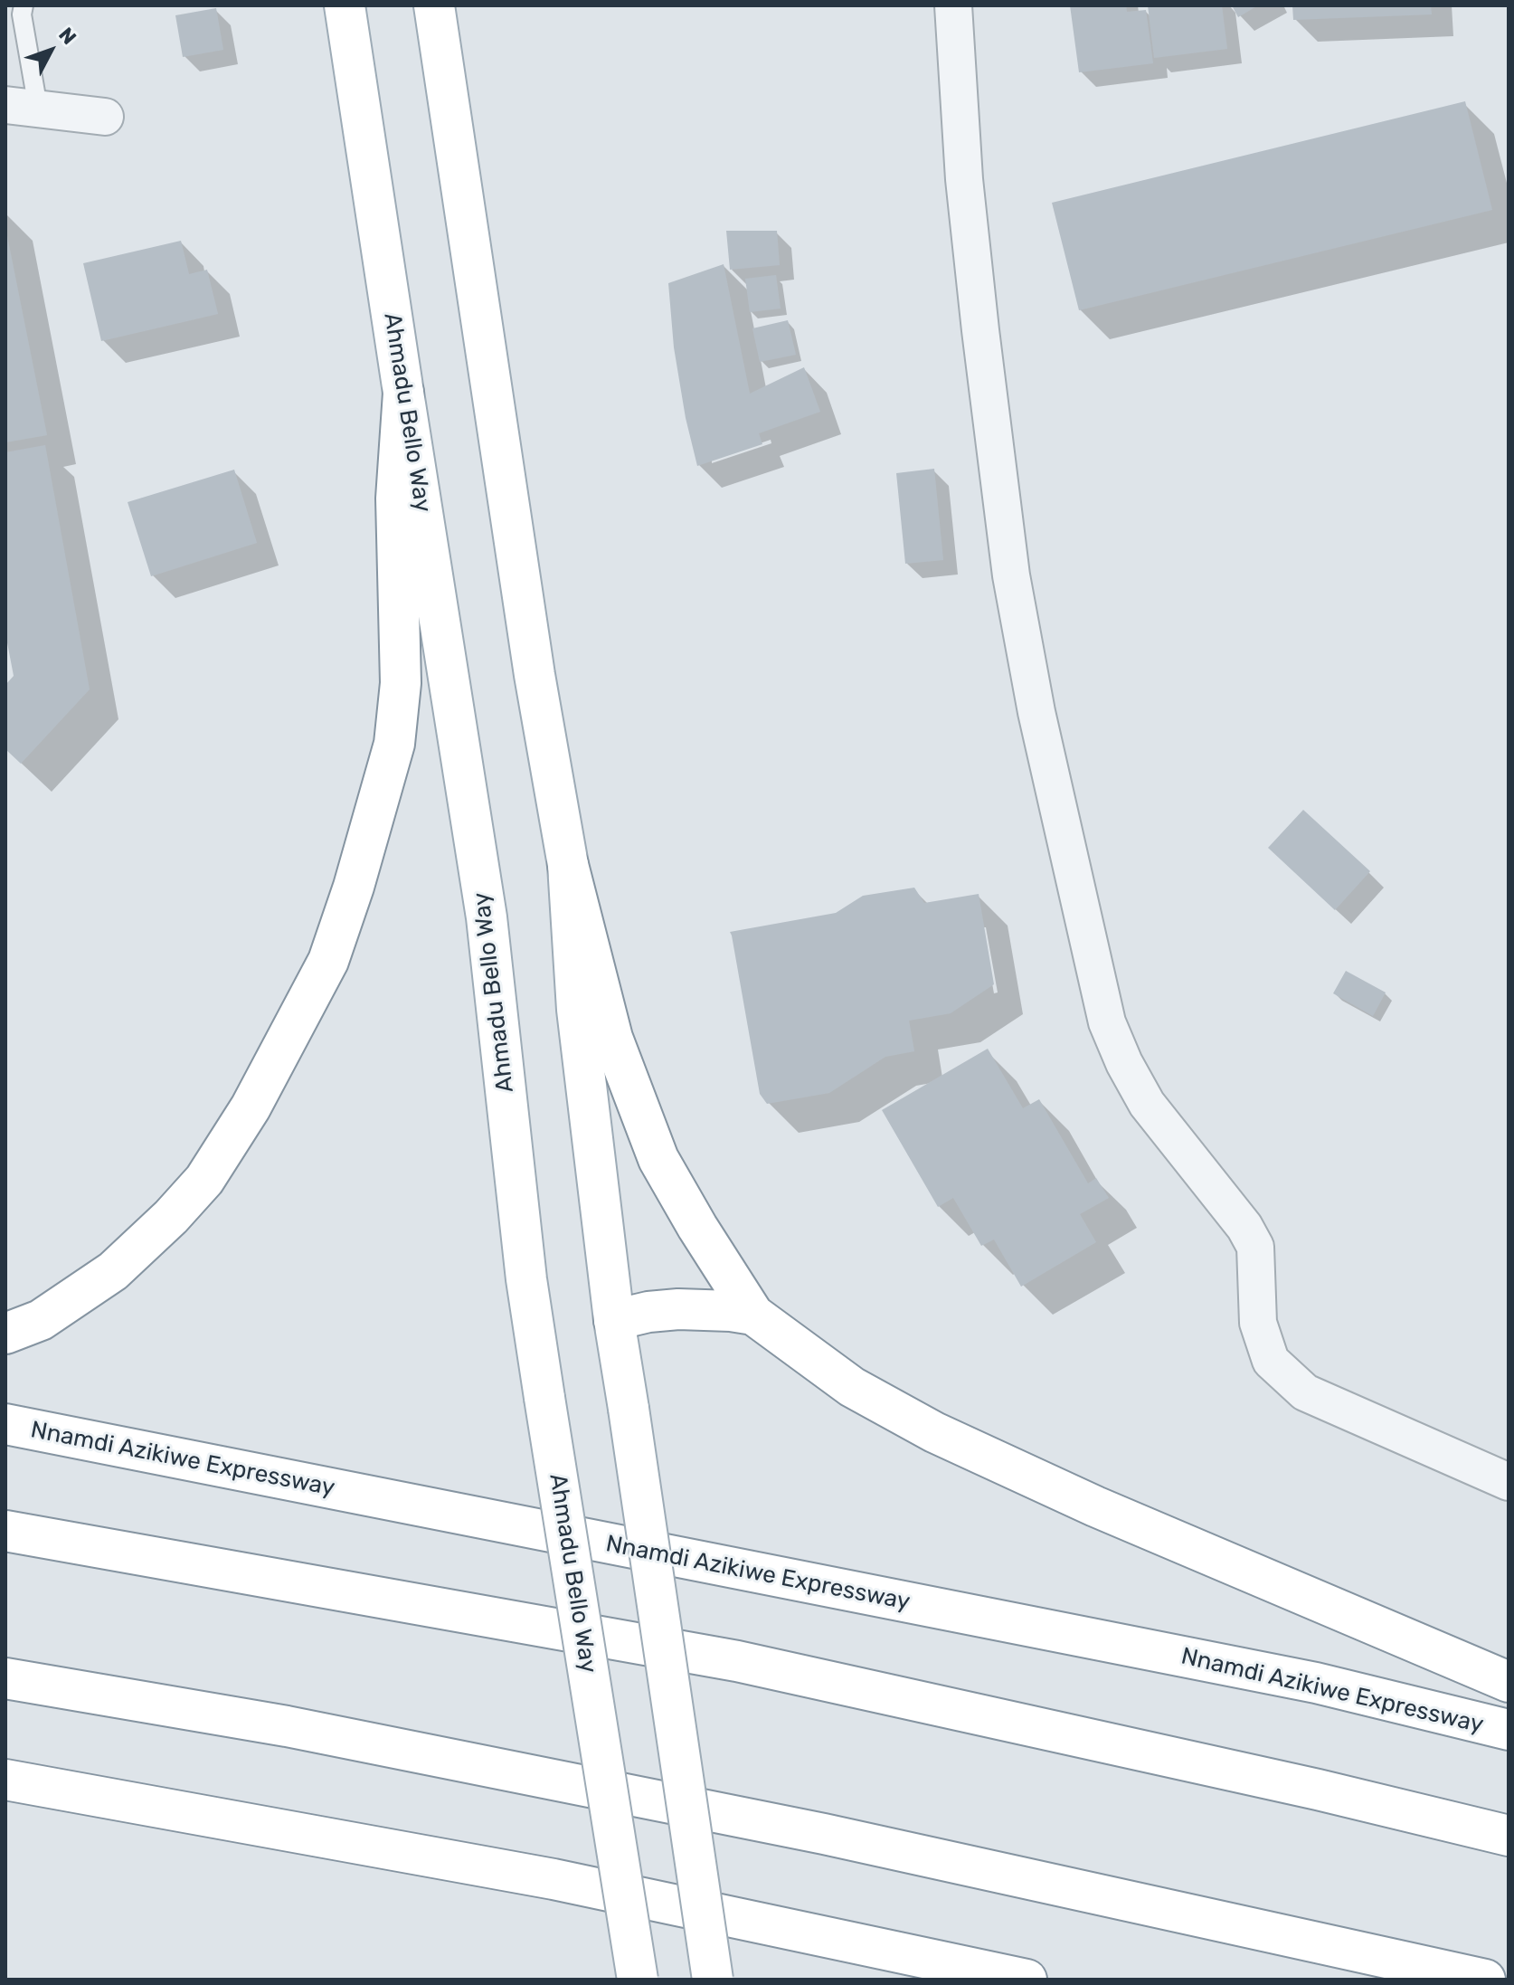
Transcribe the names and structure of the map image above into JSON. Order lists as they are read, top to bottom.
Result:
{
  "streets": {
    "main road": ["Ahmadu Bello Way", "Nnamdi Azikiwe Expressway"]
  },
  "north": "top right"
}
